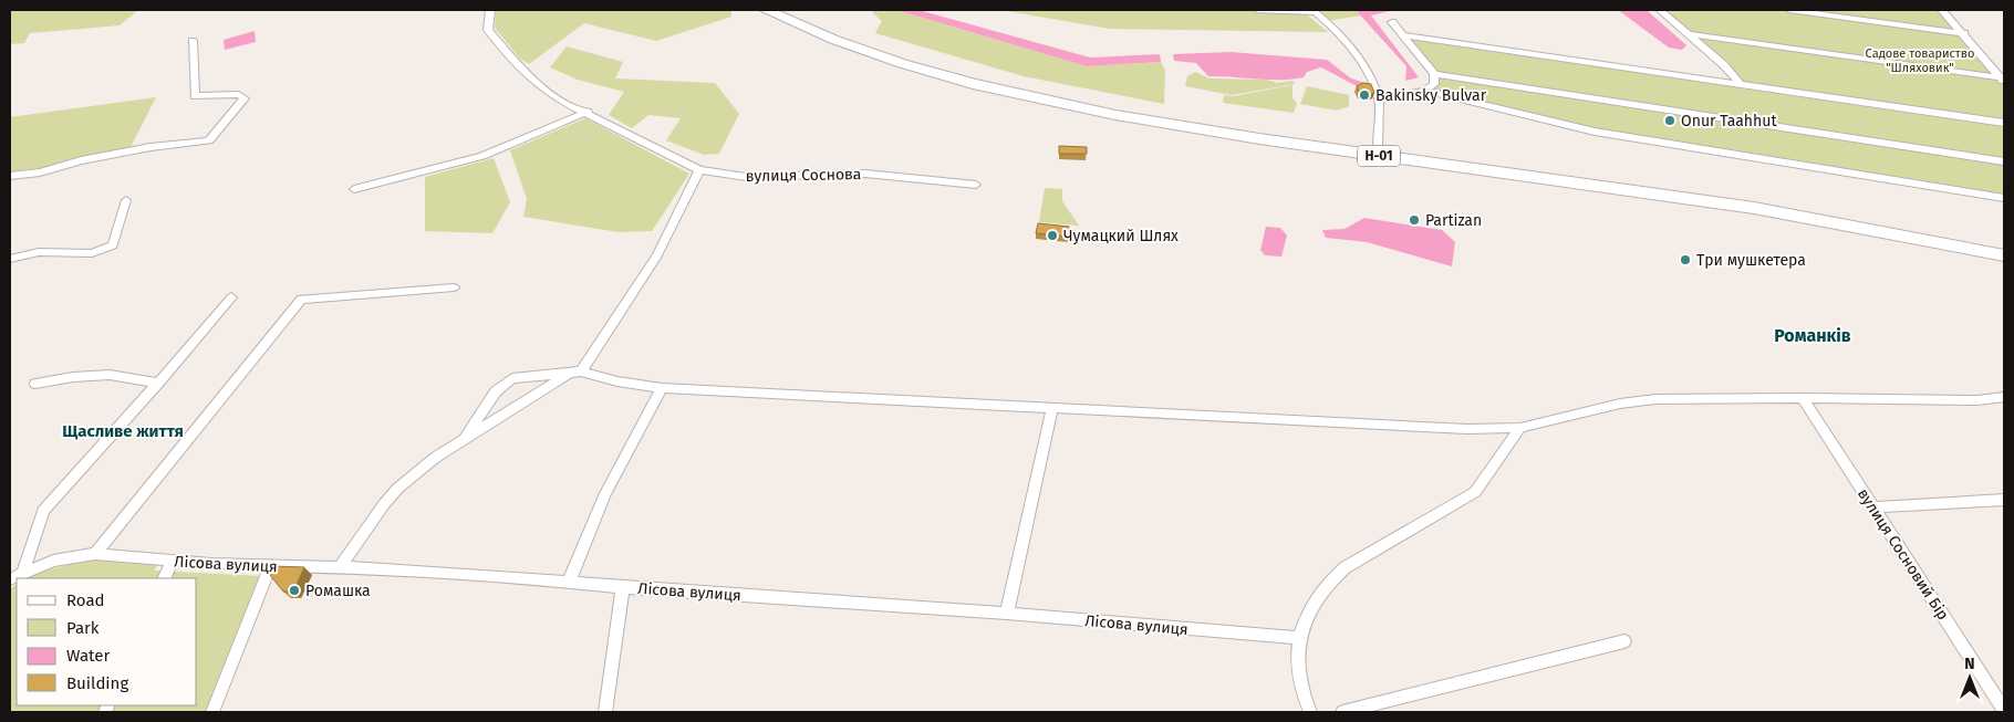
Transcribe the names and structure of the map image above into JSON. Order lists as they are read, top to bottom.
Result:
{
  "streets": {
    "main road": ["Н-01"],
    "street": ["вулиця Соснова", "вулиця Сосновий Бір", "Лісова вулиця"]
  },
  "districts": ["Романків", "Щасливе життя"],
  "parks": ["Садове товариство \"Шляховик\""],
  "places": [
    "Bakinsky Bulvar",
    "Onur Taahhut",
    "Partizan",
    "Чумацкий Шлях",
    "Три мушкетера",
    "Ромашка"
  ],
  "legend": [
    "Road",
    "Park",
    "Water",
    "Building"
  ],
  "north": "top"
}
